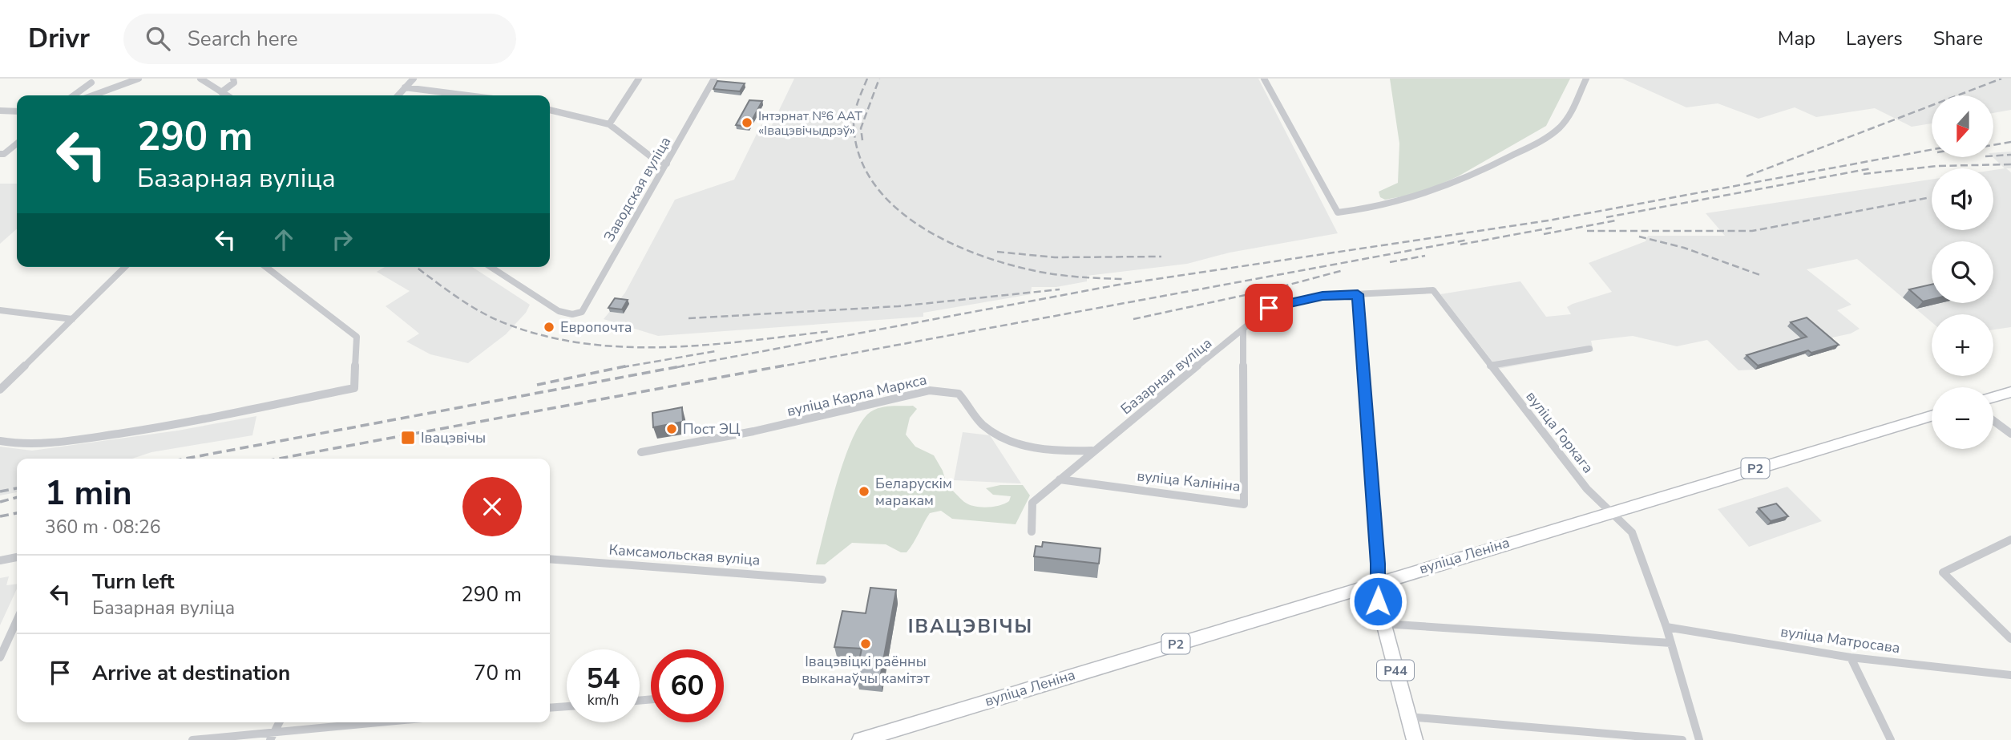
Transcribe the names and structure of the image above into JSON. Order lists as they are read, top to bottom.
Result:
{
  "streets": {
    "main road": ["Р2", "вуліца Леніна", "Р44"],
    "street": [
      "Заводская вуліца",
      "Базарная вуліца",
      "вуліца Карла Маркса",
      "вуліца Горкага",
      "вуліца Калініна",
      "Камсамольская вуліца",
      "вуліца Матросава"
    ]
  },
  "crossings": [
    ["Базарная вуліца", "вуліца Карла Маркса"],
    ["Базарная вуліца", "вуліца Горкага"],
    ["Базарная вуліца", "вуліца Калініна"],
    ["вуліца Горкага", "вуліца Леніна"],
    ["вуліца Горкага", "вуліца Матросава"],
    ["вуліца Леніна", "Р44"]
  ],
  "districts": ["ІВАЦЭВІЧЫ"],
  "places": {
    "other": [
      "Інтэрнат №6 ААТ «Івацэвічыдрэў»",
      "Европочта",
      "Пост ЭЦ",
      "Беларускім маракам",
      "Івацэвіцкі раённы выканаўчы камітэт"
    ],
    "transit": ["Івацэвічы"]
  },
  "north": "bottom",
  "page": {
    "header": "Drivr",
    "search": "Search here",
    "nav": ["Map", "Layers", "Share"],
    "map_buttons": ["+", "−"],
    "turn": ["290 m", "Базарная вуліца"],
    "heading": ["1 min", "360 m · 08:26"],
    "list": [
      {
        "name": "Turn left",
        "note": "Базарная вуліца",
        "value": "290 m"
      },
      {
        "name": "Arrive at destination",
        "value": "70 m"
      }
    ],
    "speed": "54 km/h",
    "limit": "60"
  }
}
